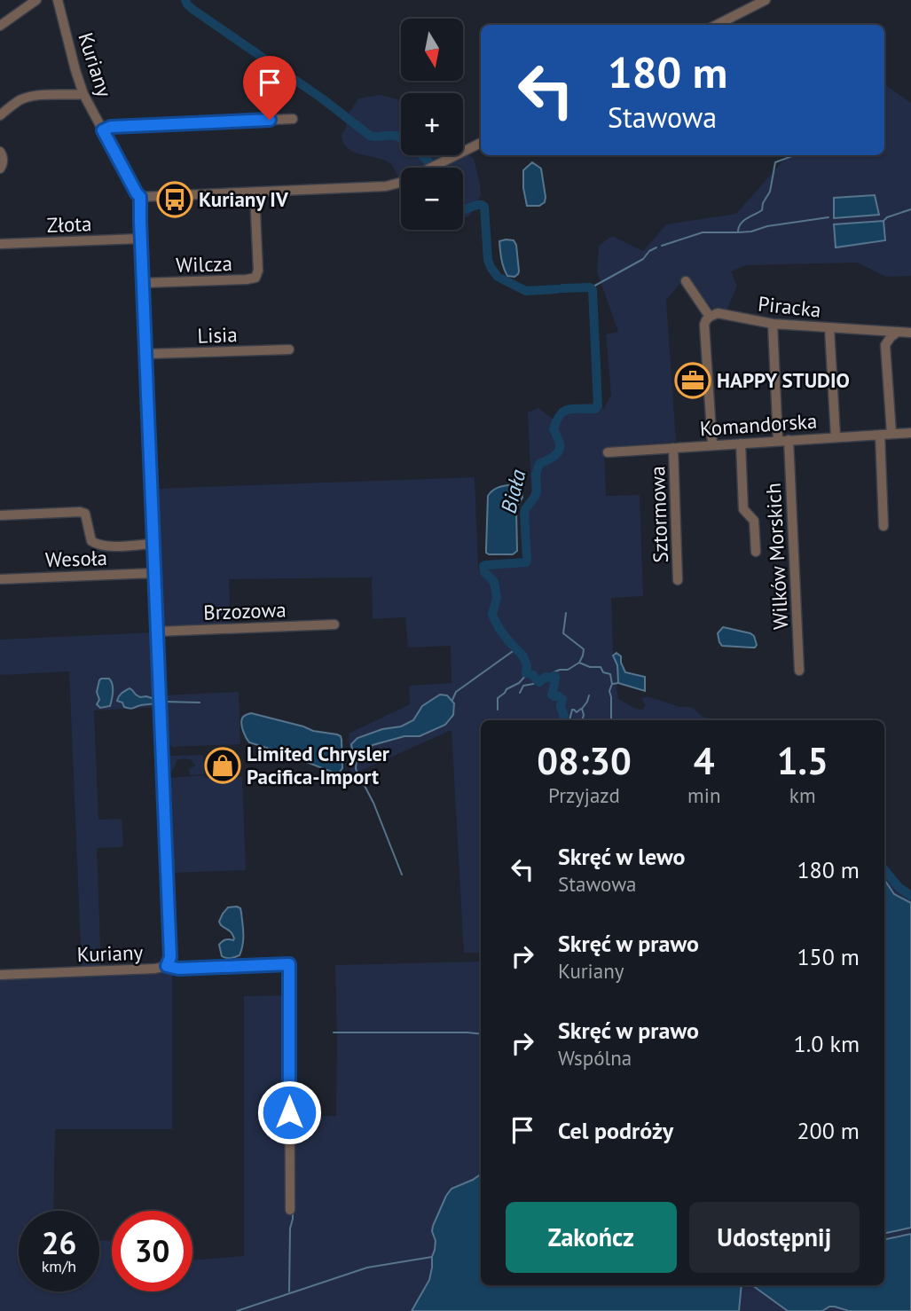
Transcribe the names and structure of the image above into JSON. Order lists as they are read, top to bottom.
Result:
{
  "streets": {
    "street": [
      "Kuriany",
      "Złota",
      "Wilcza",
      "Piracka",
      "Lisia",
      "Komandorska",
      "Sztormowa",
      "Wilków Morskich",
      "Wesoła",
      "Brzozowa"
    ]
  },
  "crossings": [
    ["Kuriany", "Złota"],
    ["Kuriany", "Wilcza"],
    ["Kuriany", "Lisia"],
    ["Kuriany", "Wesoła"],
    ["Kuriany", "Brzozowa"],
    ["Komandorska", "Sztormowa"],
    ["Komandorska", "Wilków Morskich"]
  ],
  "water": ["Biała"],
  "places": {
    "bus stop": ["Kuriany IV"],
    "office": ["HAPPY STUDIO"],
    "shop": ["Limited Chrysler Pacifica-Import"]
  },
  "north": "bottom",
  "page": {
    "map_buttons": ["+", "−"],
    "turn": ["180 m", "Stawowa"],
    "eta": [
      "08:30",
      "Przyjazd",
      "4",
      "min",
      "1.5",
      "km"
    ],
    "list": [
      {
        "name": "Skręć w lewo",
        "note": "Stawowa",
        "value": "180 m"
      },
      {
        "name": "Skręć w prawo",
        "note": "Kuriany",
        "value": "150 m"
      },
      {
        "name": "Skręć w prawo",
        "note": "Wspólna",
        "value": "1.0 km"
      },
      {
        "name": "Cel podróży",
        "value": "200 m"
      }
    ],
    "buttons": ["Zakończ", "Udostępnij"],
    "speed": "26 km/h",
    "limit": "30"
  }
}
